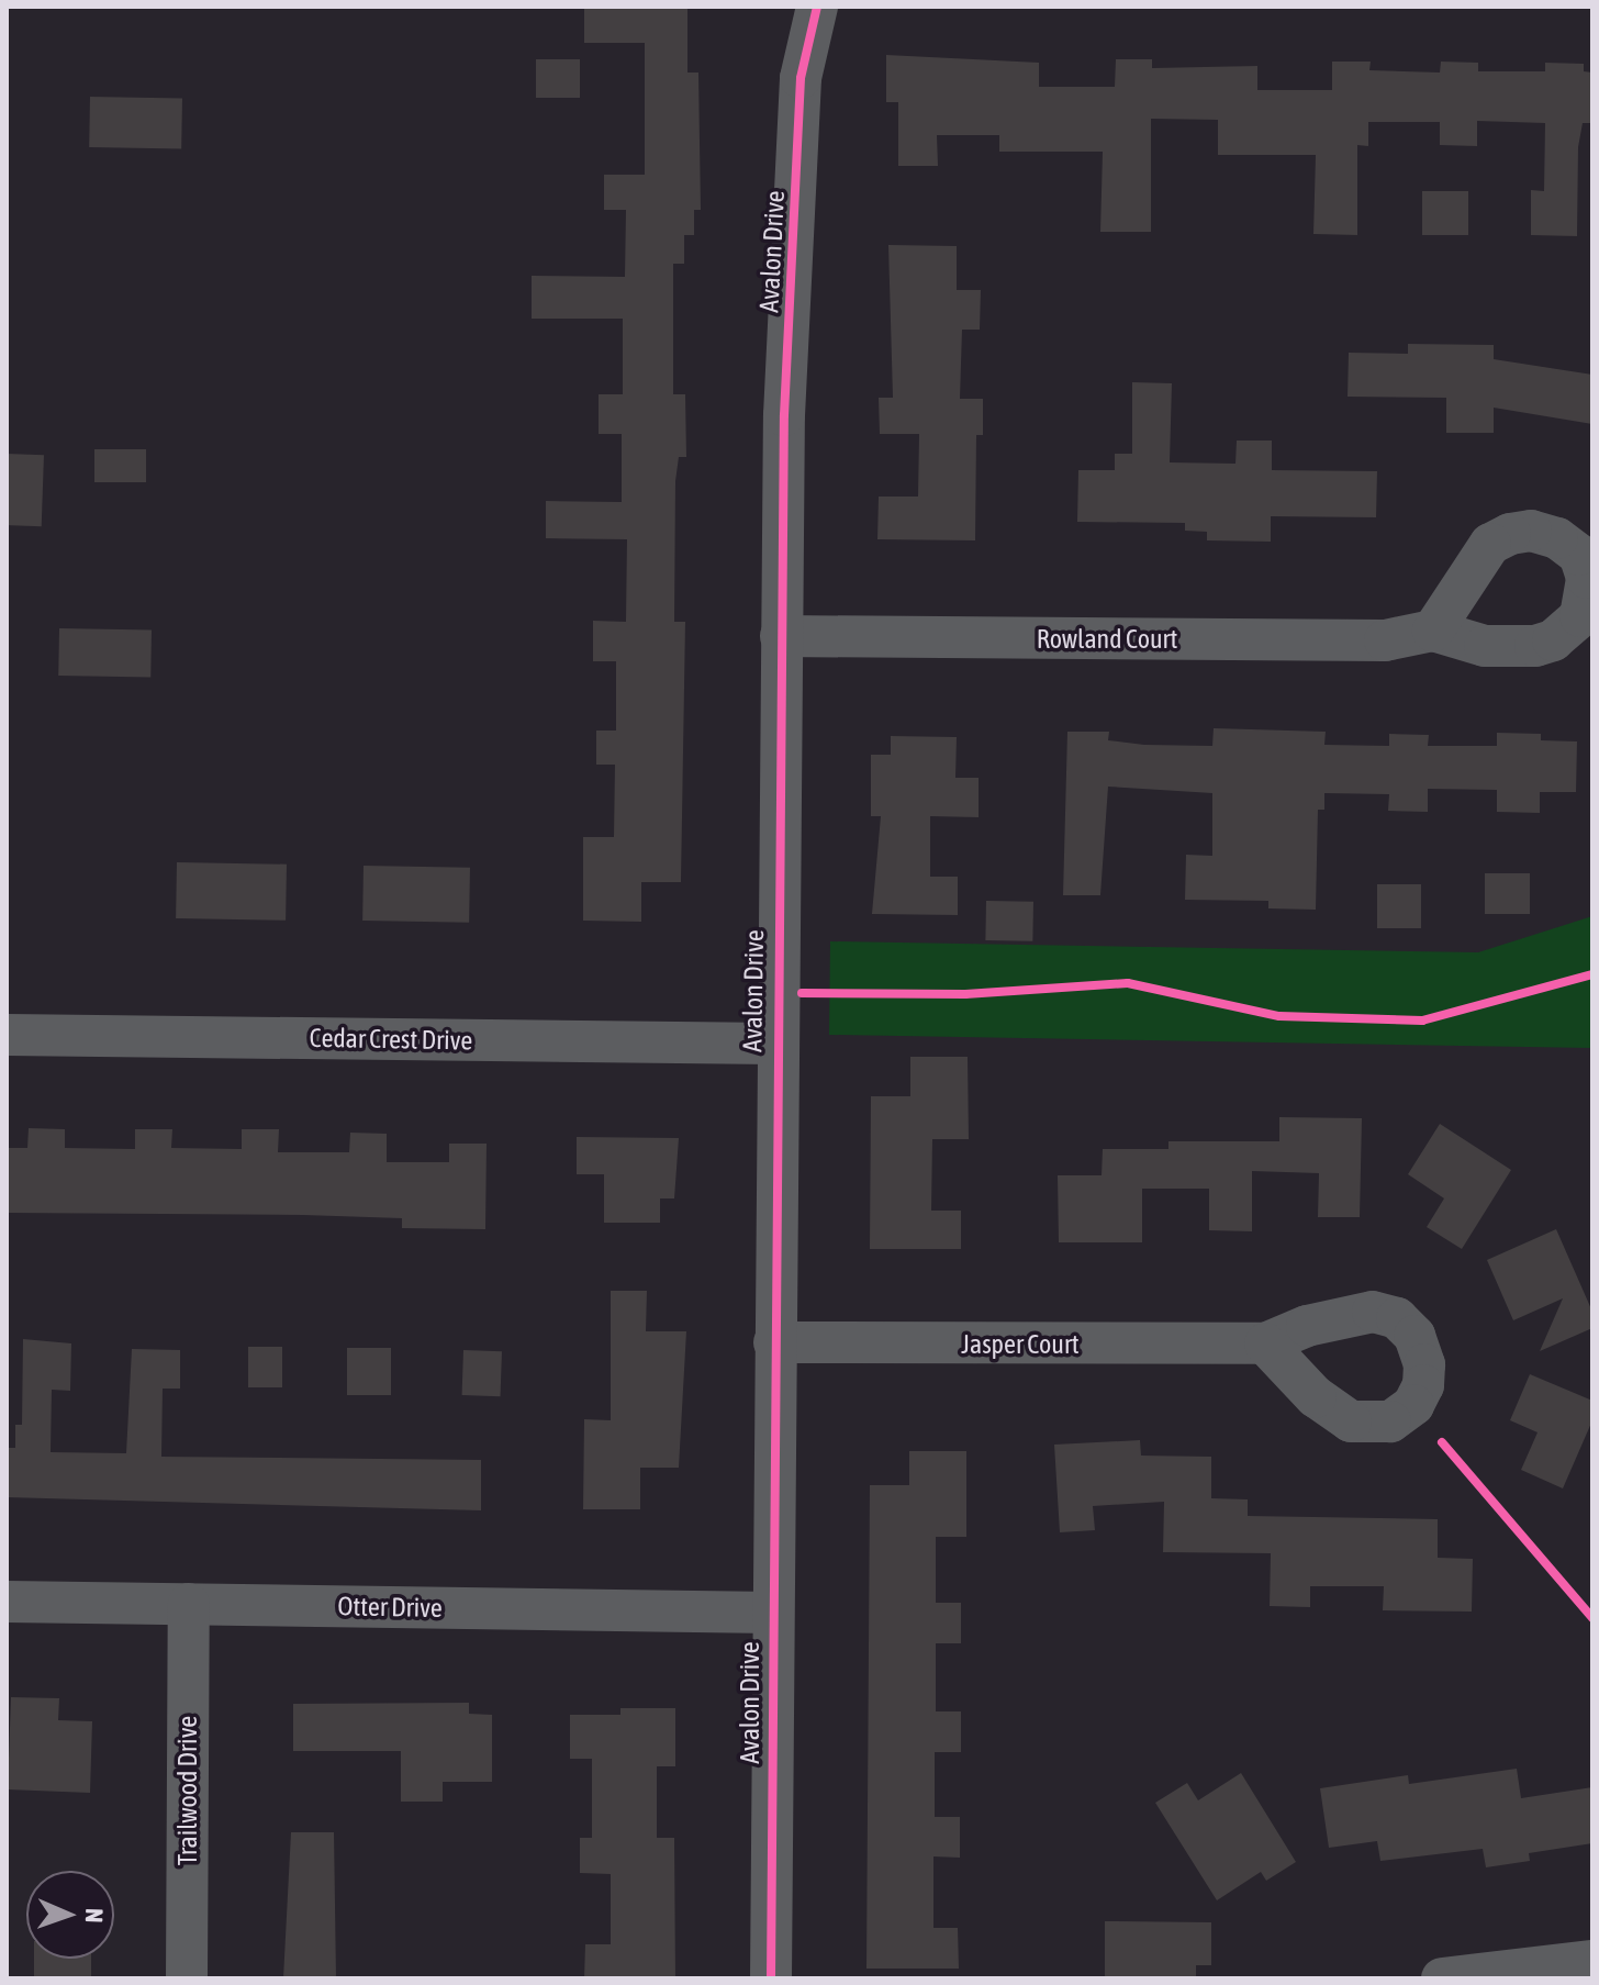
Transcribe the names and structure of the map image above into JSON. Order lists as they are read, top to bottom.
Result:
{
  "streets": {
    "street": [
      "Avalon Drive",
      "Rowland Court",
      "Cedar Crest Drive",
      "Jasper Court",
      "Otter Drive",
      "Trailwood Drive"
    ]
  },
  "crossings": [
    ["Avalon Drive", "Rowland Court"],
    ["Avalon Drive", "Cedar Crest Drive"],
    ["Avalon Drive", "Jasper Court"],
    ["Avalon Drive", "Otter Drive"],
    ["Otter Drive", "Trailwood Drive"]
  ],
  "north": "right"
}
